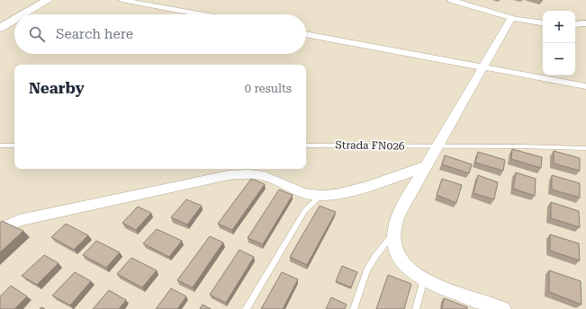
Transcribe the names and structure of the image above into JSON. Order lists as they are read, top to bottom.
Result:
{
  "streets": {
    "lane": ["Strada FN026"]
  },
  "page": {
    "map_buttons": ["+", "−"],
    "search": "Search here",
    "heading": ["Nearby", "0 results"]
  }
}
